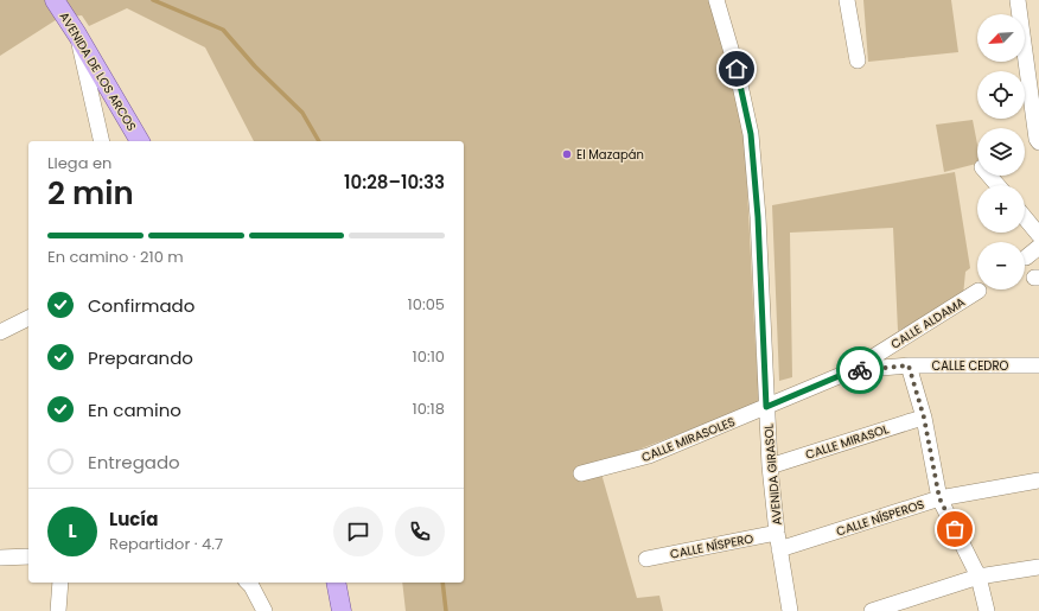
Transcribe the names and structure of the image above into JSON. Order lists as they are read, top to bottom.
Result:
{
  "streets": {
    "main road": ["AVENIDA DE LOS ARCOS"],
    "street": [
      "CALLE ALDAMA",
      "CALLE CEDRO",
      "CALLE MIRASOLES",
      "CALLE MIRASOL",
      "AVENIDA GIRASOL",
      "CALLE NÍSPEROS",
      "CALLE NÍSPERO"
    ]
  },
  "crossings": [
    ["CALLE ALDAMA", "CALLE CEDRO"],
    ["CALLE CEDRO", "CALLE MIRASOLES"],
    ["CALLE CEDRO", "AVENIDA GIRASOL"],
    ["CALLE MIRASOLES", "AVENIDA GIRASOL"],
    ["CALLE MIRASOL", "AVENIDA GIRASOL"],
    ["AVENIDA GIRASOL", "CALLE NÍSPEROS"],
    ["AVENIDA GIRASOL", "CALLE NÍSPERO"]
  ],
  "places": ["El Mazapán"],
  "north": "bottom left",
  "page": {
    "map_buttons": ["+", "−"],
    "heading": ["2 min", "Llega en", "10:28–10:33"],
    "panel": ["Lucía", "Repartidor · 4.7"],
    "bar": "En camino · 210 m",
    "list": [
      ["Confirmado", "10:05"],
      ["Preparando", "10:10"],
      ["En camino", "10:18"],
      "Entregado"
    ],
    "round": "L"
  }
}
